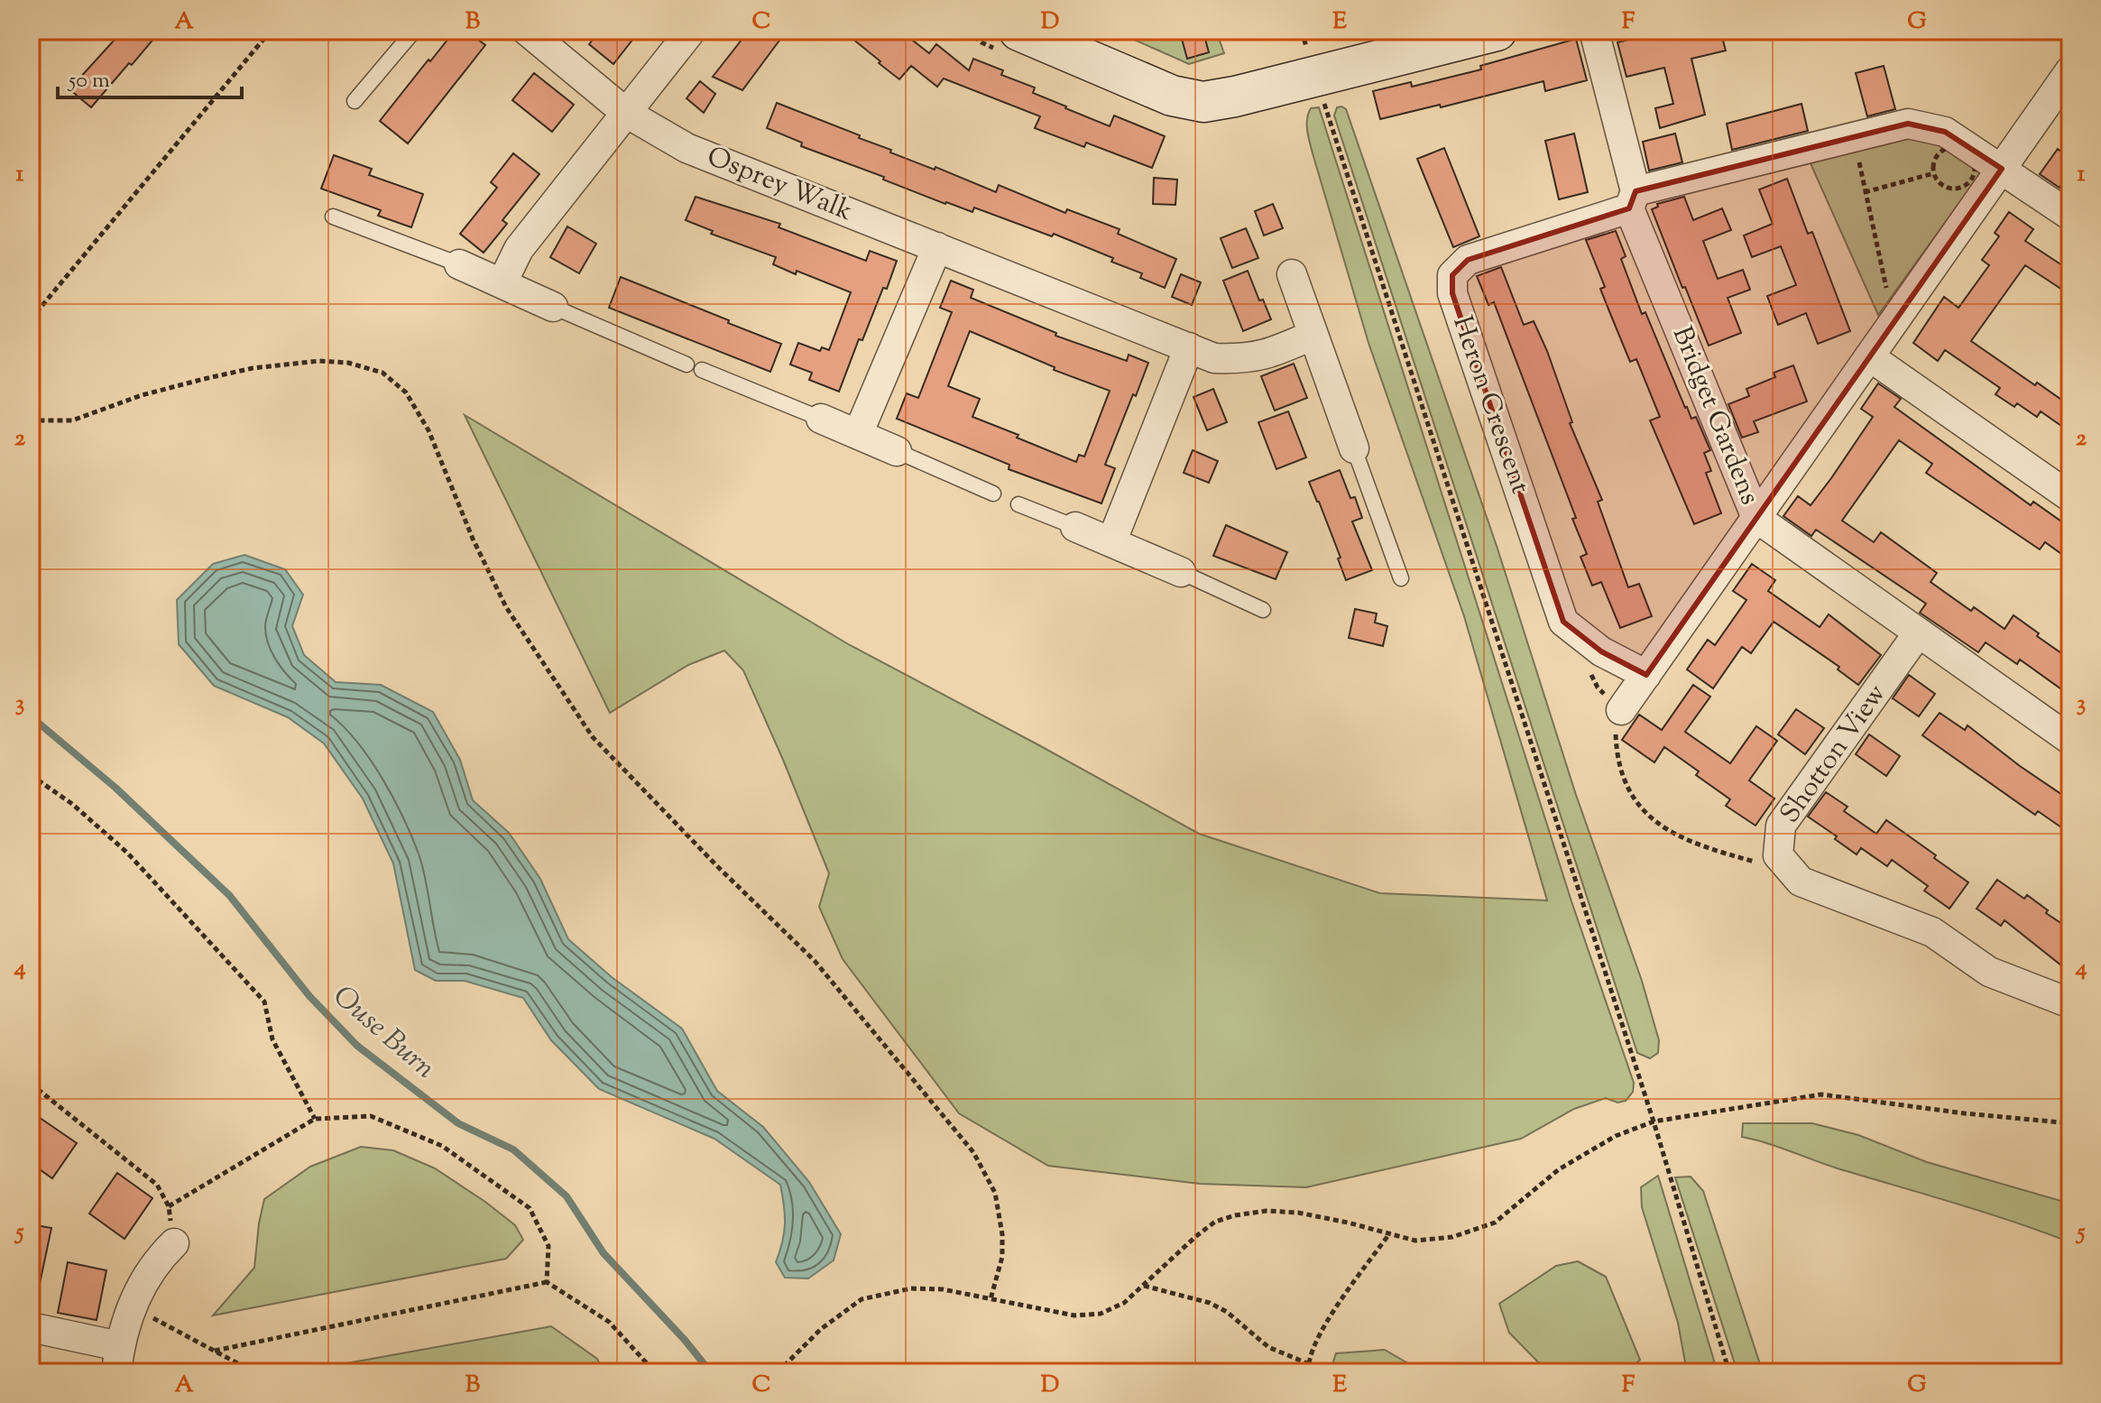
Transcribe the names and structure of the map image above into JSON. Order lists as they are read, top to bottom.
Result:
{
  "streets": {
    "street": [
      "Osprey Walk",
      "Heron Crescent",
      "Bridget Gardens",
      "Shotton View"
    ]
  },
  "crossings": [
    ["Heron Crescent", "Bridget Gardens"],
    ["Bridget Gardens", "Shotton View"]
  ],
  "water": ["Ouse Burn"],
  "scale_bar": "50 m",
  "grid": {
    "columns": [
      "A",
      "B",
      "C",
      "D",
      "E",
      "F",
      "G"
    ],
    "rows": [
      "1",
      "2",
      "3",
      "4",
      "5"
    ]
  }
}
